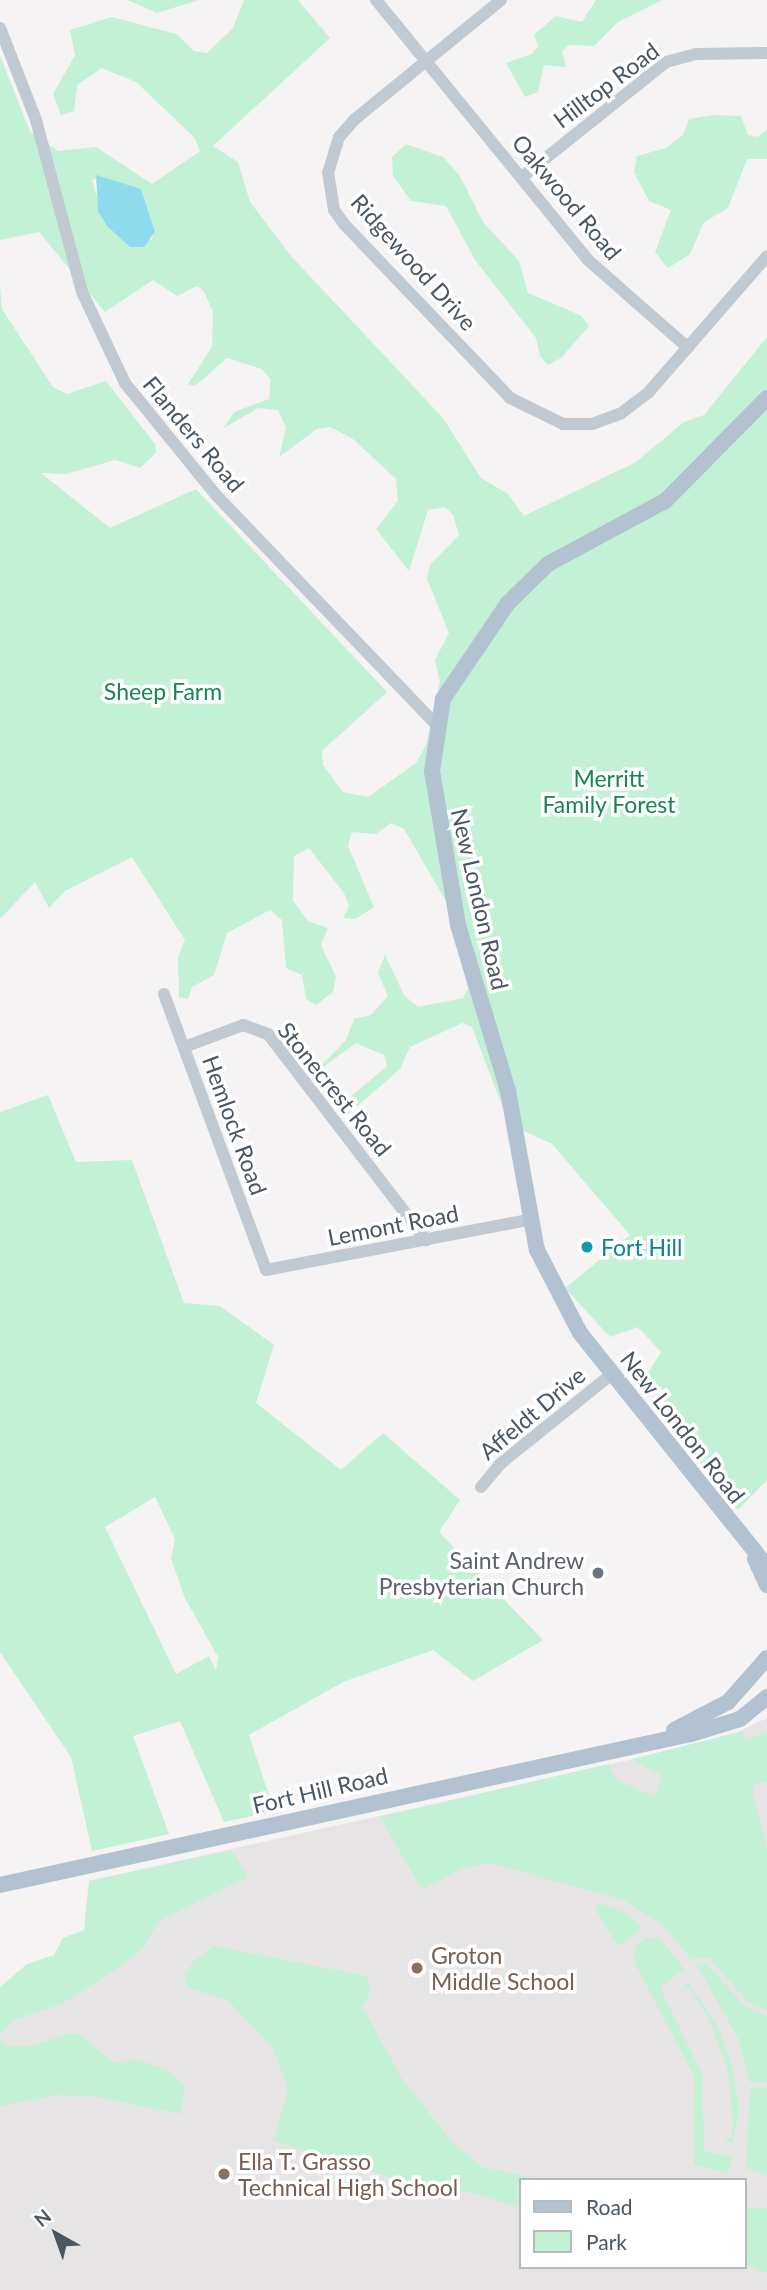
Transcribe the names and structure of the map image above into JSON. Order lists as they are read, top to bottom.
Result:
{
  "streets": {
    "main road": ["New London Road", "Fort Hill Road"],
    "street": [
      "Hilltop Road",
      "Oakwood Road",
      "Ridgewood Drive",
      "Flanders Road",
      "Stonecrest Road",
      "Hemlock Road",
      "Lemont Road",
      "Affeldt Drive"
    ]
  },
  "crossings": [
    ["Hilltop Road", "Oakwood Road"],
    ["Oakwood Road", "Ridgewood Drive"],
    ["Flanders Road", "New London Road"],
    ["New London Road", "Lemont Road"],
    ["New London Road", "Affeldt Drive"],
    ["Stonecrest Road", "Hemlock Road"],
    ["Stonecrest Road", "Lemont Road"],
    ["Hemlock Road", "Lemont Road"]
  ],
  "parks": ["Sheep Farm", "Merritt Family Forest"],
  "places": [
    "Fort Hill",
    "Saint Andrew Presbyterian Church",
    "Groton Middle School",
    "Ella T. Grasso Technical High School"
  ],
  "legend": ["Road", "Park"],
  "north": "top left"
}
